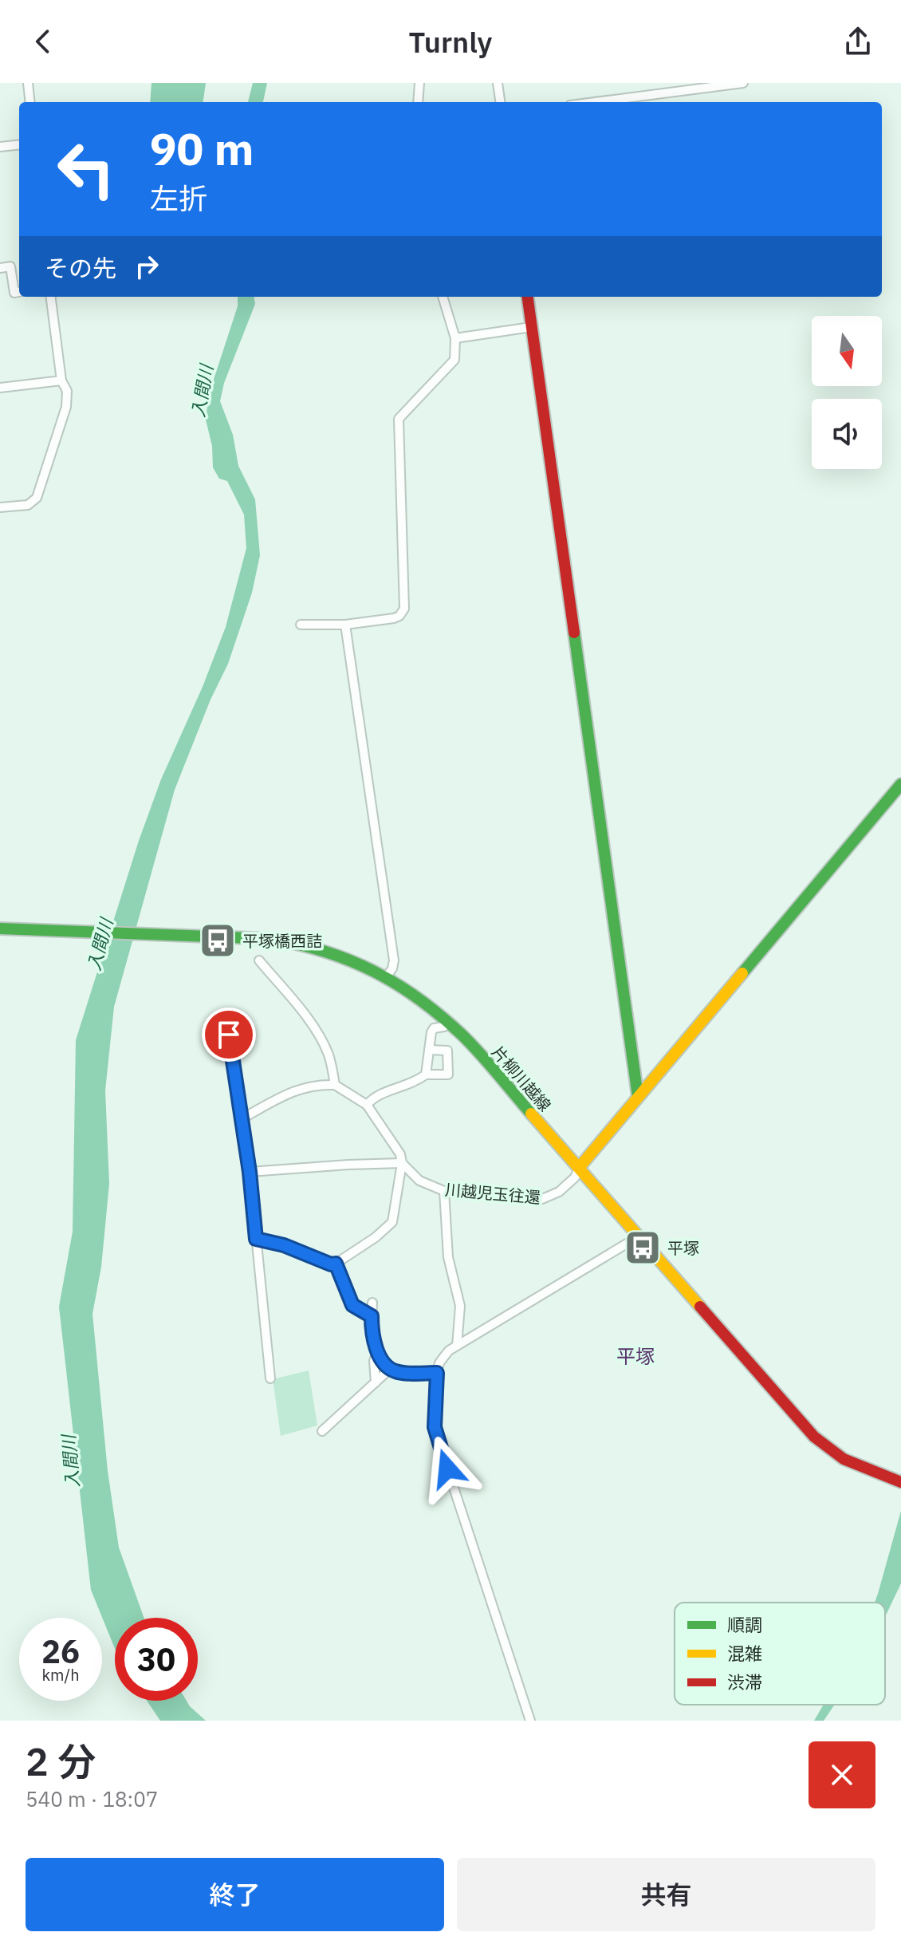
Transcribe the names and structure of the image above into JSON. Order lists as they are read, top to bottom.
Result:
{
  "streets": {
    "street": ["片柳川越線", "川越児玉往還"]
  },
  "crossings": [
    ["片柳川越線", "川越児玉往還"]
  ],
  "districts": ["平塚"],
  "water": ["入間川"],
  "places": {
    "bus stop": ["平塚橋西詰", "平塚"]
  },
  "legend": ["順調", "混雑", "渋滞"],
  "north": "bottom",
  "page": {
    "header": "Turnly",
    "turn": ["90 m", "左折"],
    "then": "その先",
    "speed": "26 km/h",
    "limit": "30",
    "heading": ["2 分", "540 m · 18:07"],
    "buttons": ["終了", "共有"]
  }
}
